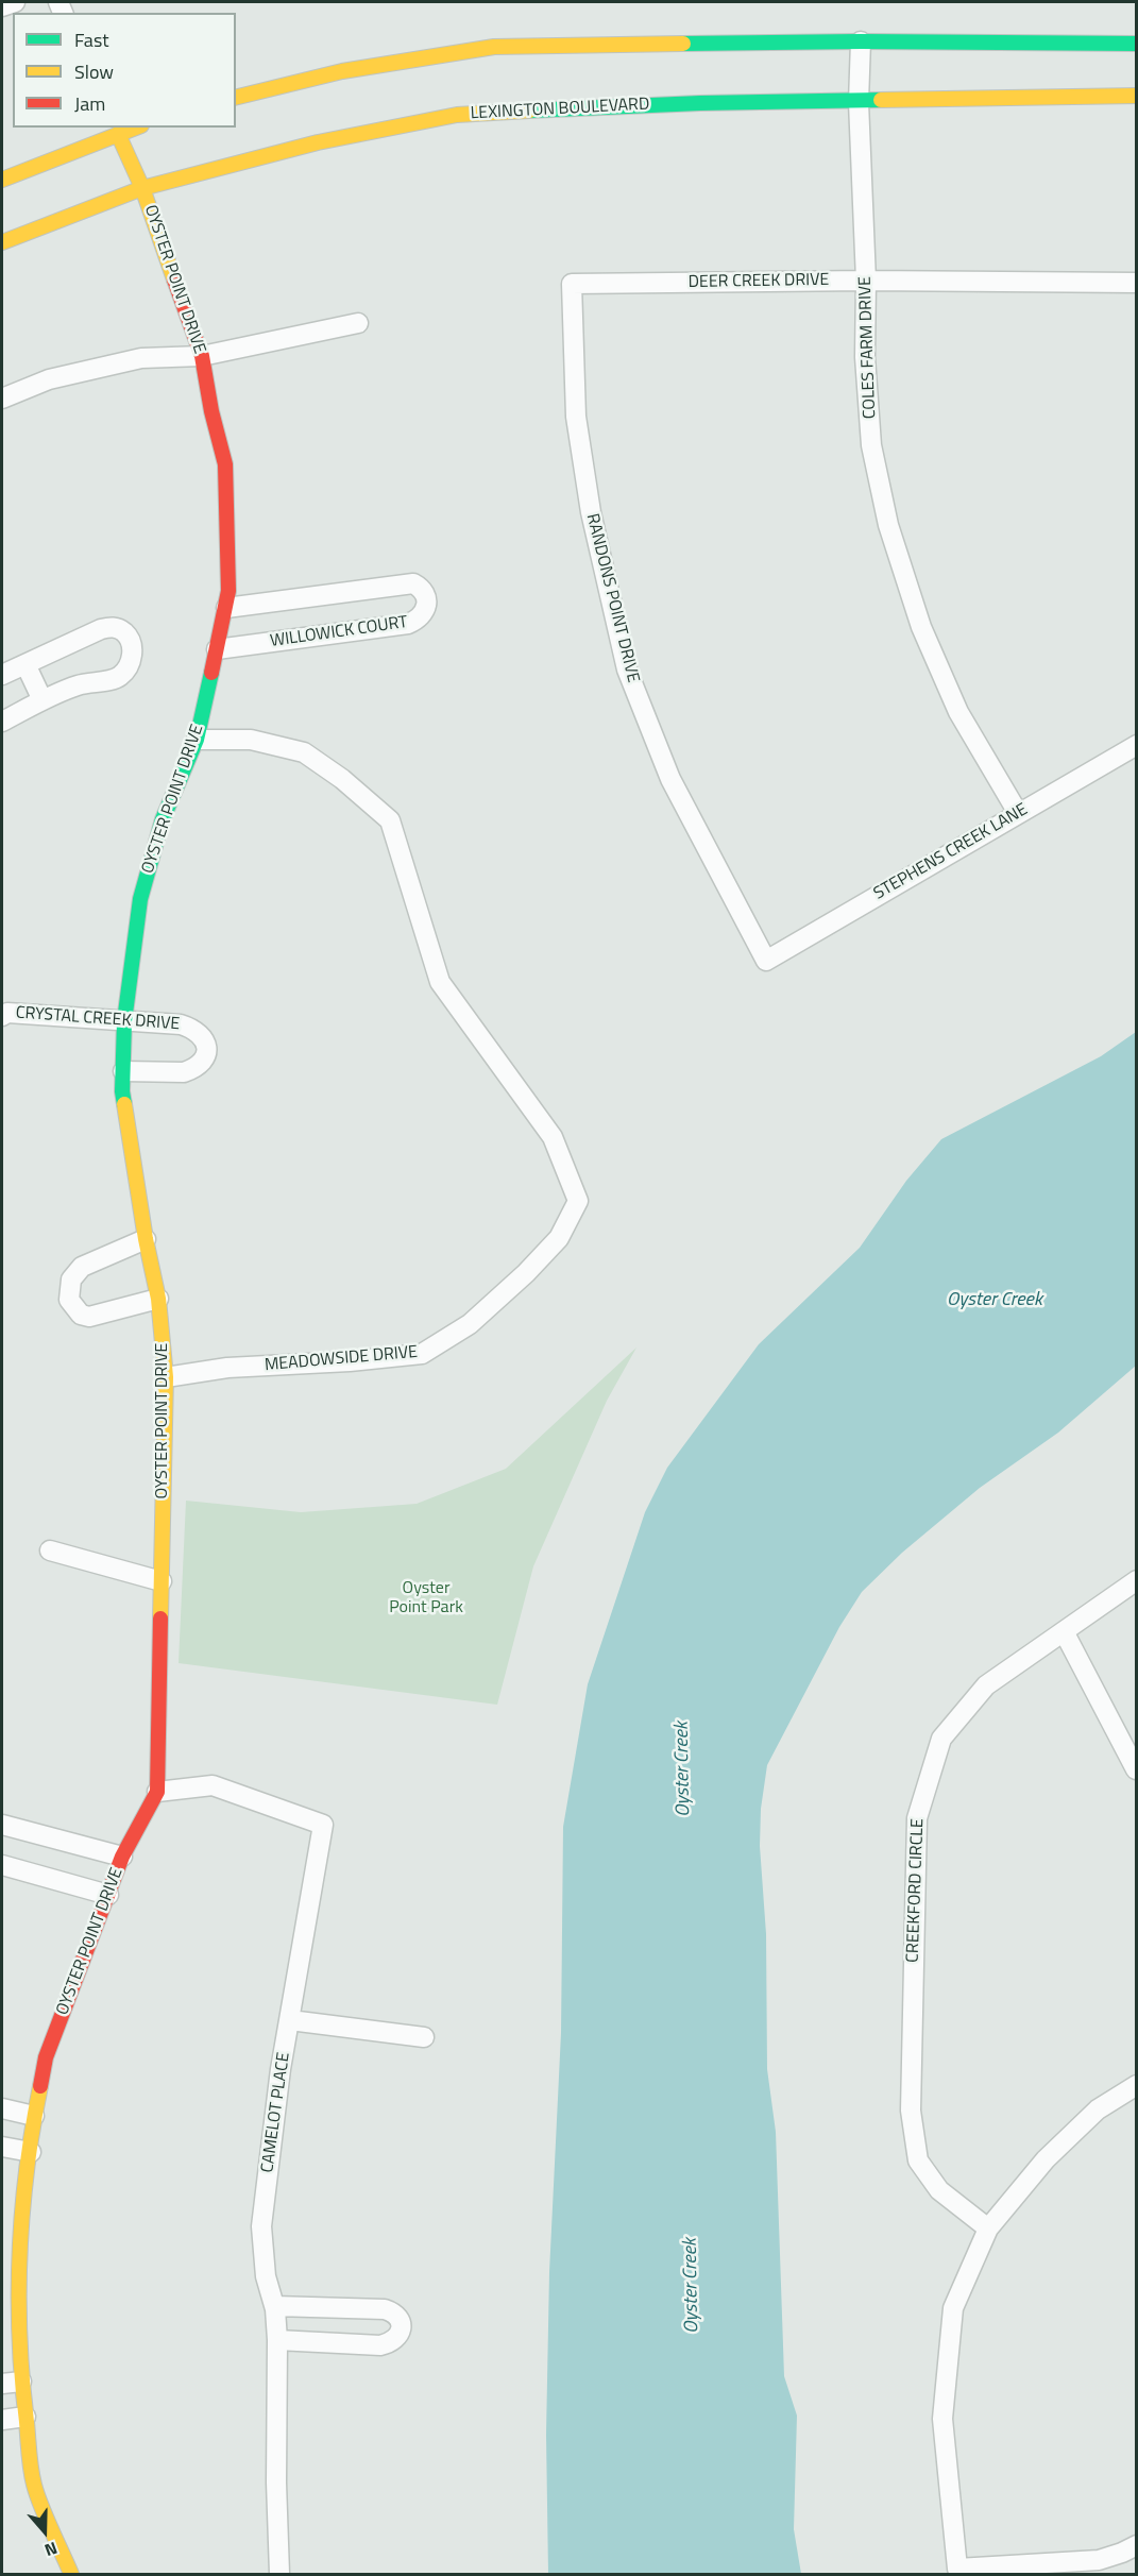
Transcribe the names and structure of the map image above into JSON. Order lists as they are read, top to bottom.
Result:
{
  "streets": {
    "street": [
      "LEXINGTON BOULEVARD",
      "OYSTER POINT DRIVE",
      "DEER CREEK DRIVE",
      "COLES FARM DRIVE",
      "RANDONS POINT DRIVE",
      "WILLOWICK COURT",
      "STEPHENS CREEK LANE",
      "CRYSTAL CREEK DRIVE",
      "MEADOWSIDE DRIVE",
      "CREEKFORD CIRCLE",
      "CAMELOT PLACE"
    ]
  },
  "crossings": [
    ["LEXINGTON BOULEVARD", "OYSTER POINT DRIVE"],
    ["LEXINGTON BOULEVARD", "COLES FARM DRIVE"],
    ["OYSTER POINT DRIVE", "WILLOWICK COURT"],
    ["OYSTER POINT DRIVE", "CRYSTAL CREEK DRIVE"],
    ["OYSTER POINT DRIVE", "MEADOWSIDE DRIVE"],
    ["OYSTER POINT DRIVE", "CAMELOT PLACE"],
    ["DEER CREEK DRIVE", "COLES FARM DRIVE"],
    ["DEER CREEK DRIVE", "RANDONS POINT DRIVE"],
    ["COLES FARM DRIVE", "STEPHENS CREEK LANE"],
    ["RANDONS POINT DRIVE", "STEPHENS CREEK LANE"]
  ],
  "water": ["Oyster Creek"],
  "parks": ["Oyster Point Park"],
  "legend": ["Fast", "Slow", "Jam"],
  "north": "bottom"
}
